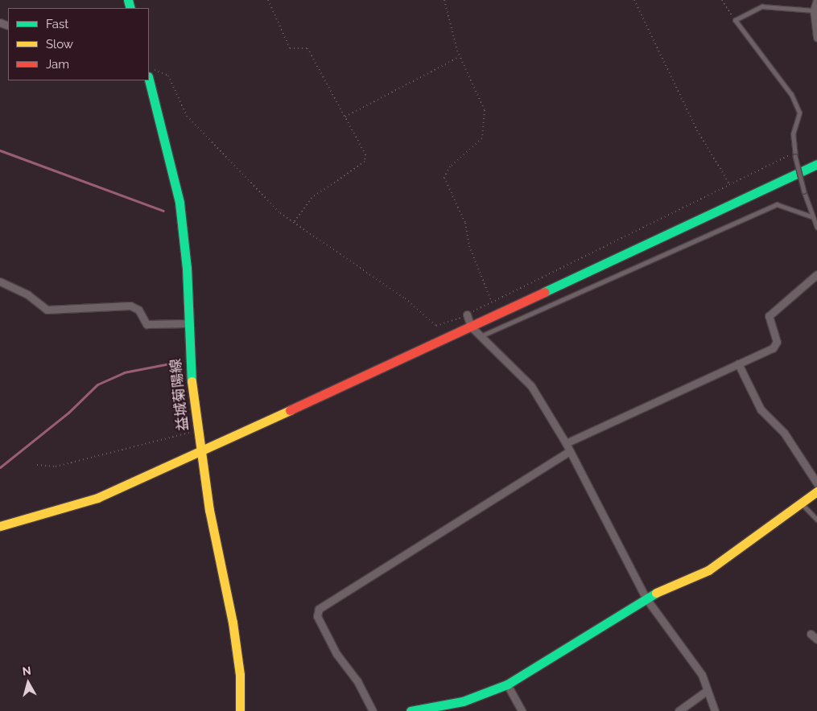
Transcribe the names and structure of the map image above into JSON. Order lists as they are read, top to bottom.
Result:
{
  "streets": {
    "street": ["益城菊陽線"]
  },
  "legend": ["Fast", "Slow", "Jam"],
  "north": "top"
}
